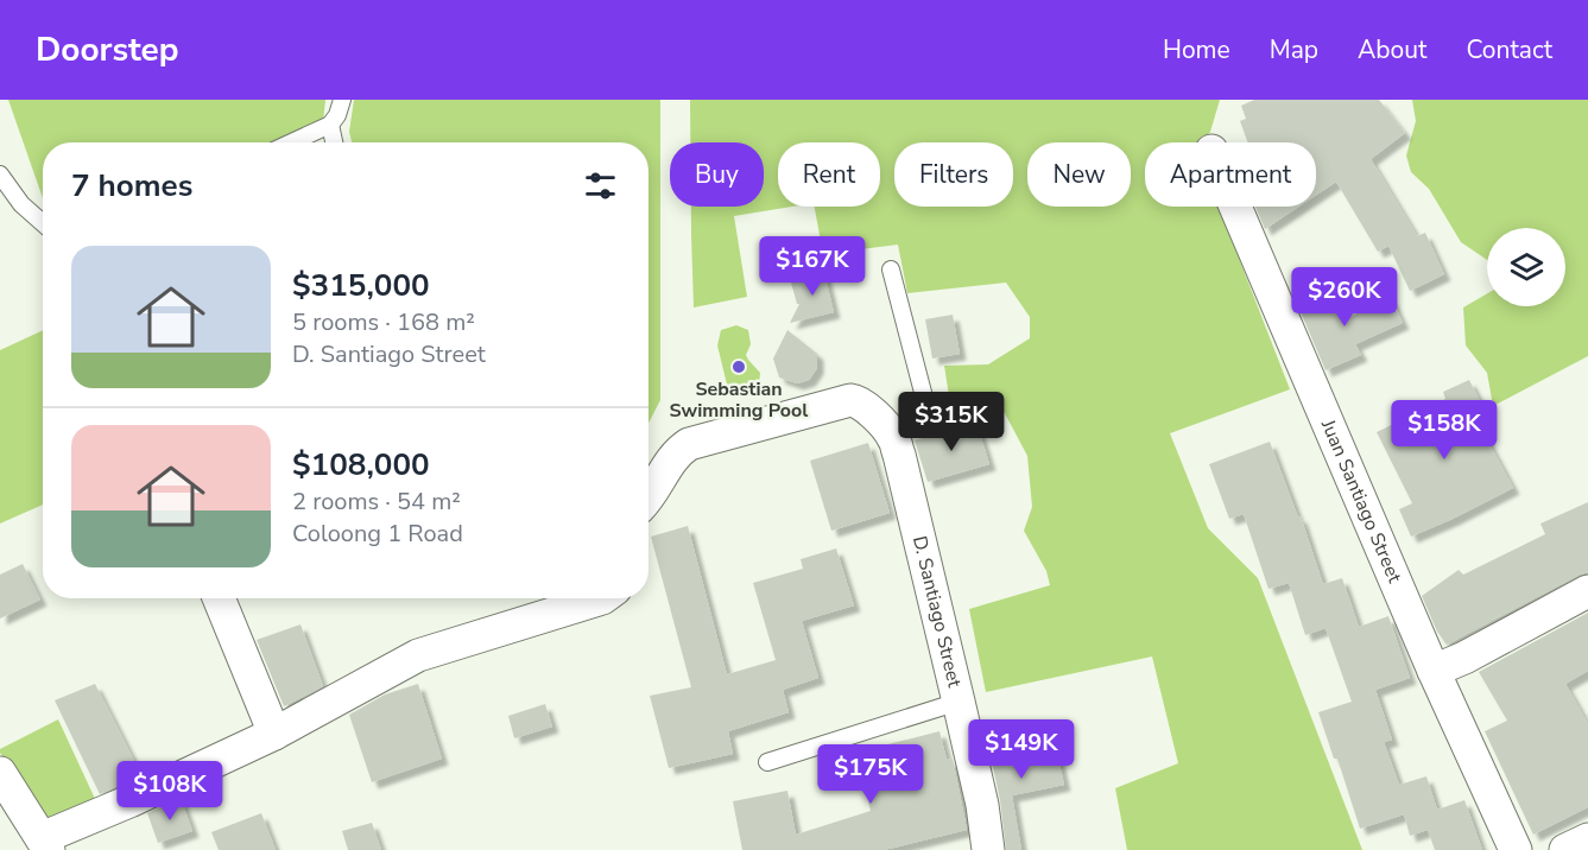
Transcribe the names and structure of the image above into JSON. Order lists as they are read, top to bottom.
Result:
{
  "streets": {
    "street": ["Juan Santiago Street", "D. Santiago Street"]
  },
  "places": ["Sebastian Swimming Pool"],
  "page": {
    "header": "Doorstep",
    "nav": [
      "Home",
      "Map",
      "About",
      "Contact"
    ],
    "chip": [
      "Buy",
      "Rent",
      "Filters",
      "New",
      "Apartment"
    ],
    "heading": "7 homes",
    "list": [
      {
        "name": "$315,000",
        "note": "5 rooms · 168 m² · D. Santiago Street"
      },
      {
        "name": "$108,000",
        "note": "2 rooms · 54 m² · Coloong 1 Road"
      }
    ],
    "price": [
      "$167K",
      "$260K",
      "$315K",
      "$158K",
      "$149K",
      "$175K",
      "$108K"
    ]
  }
}
